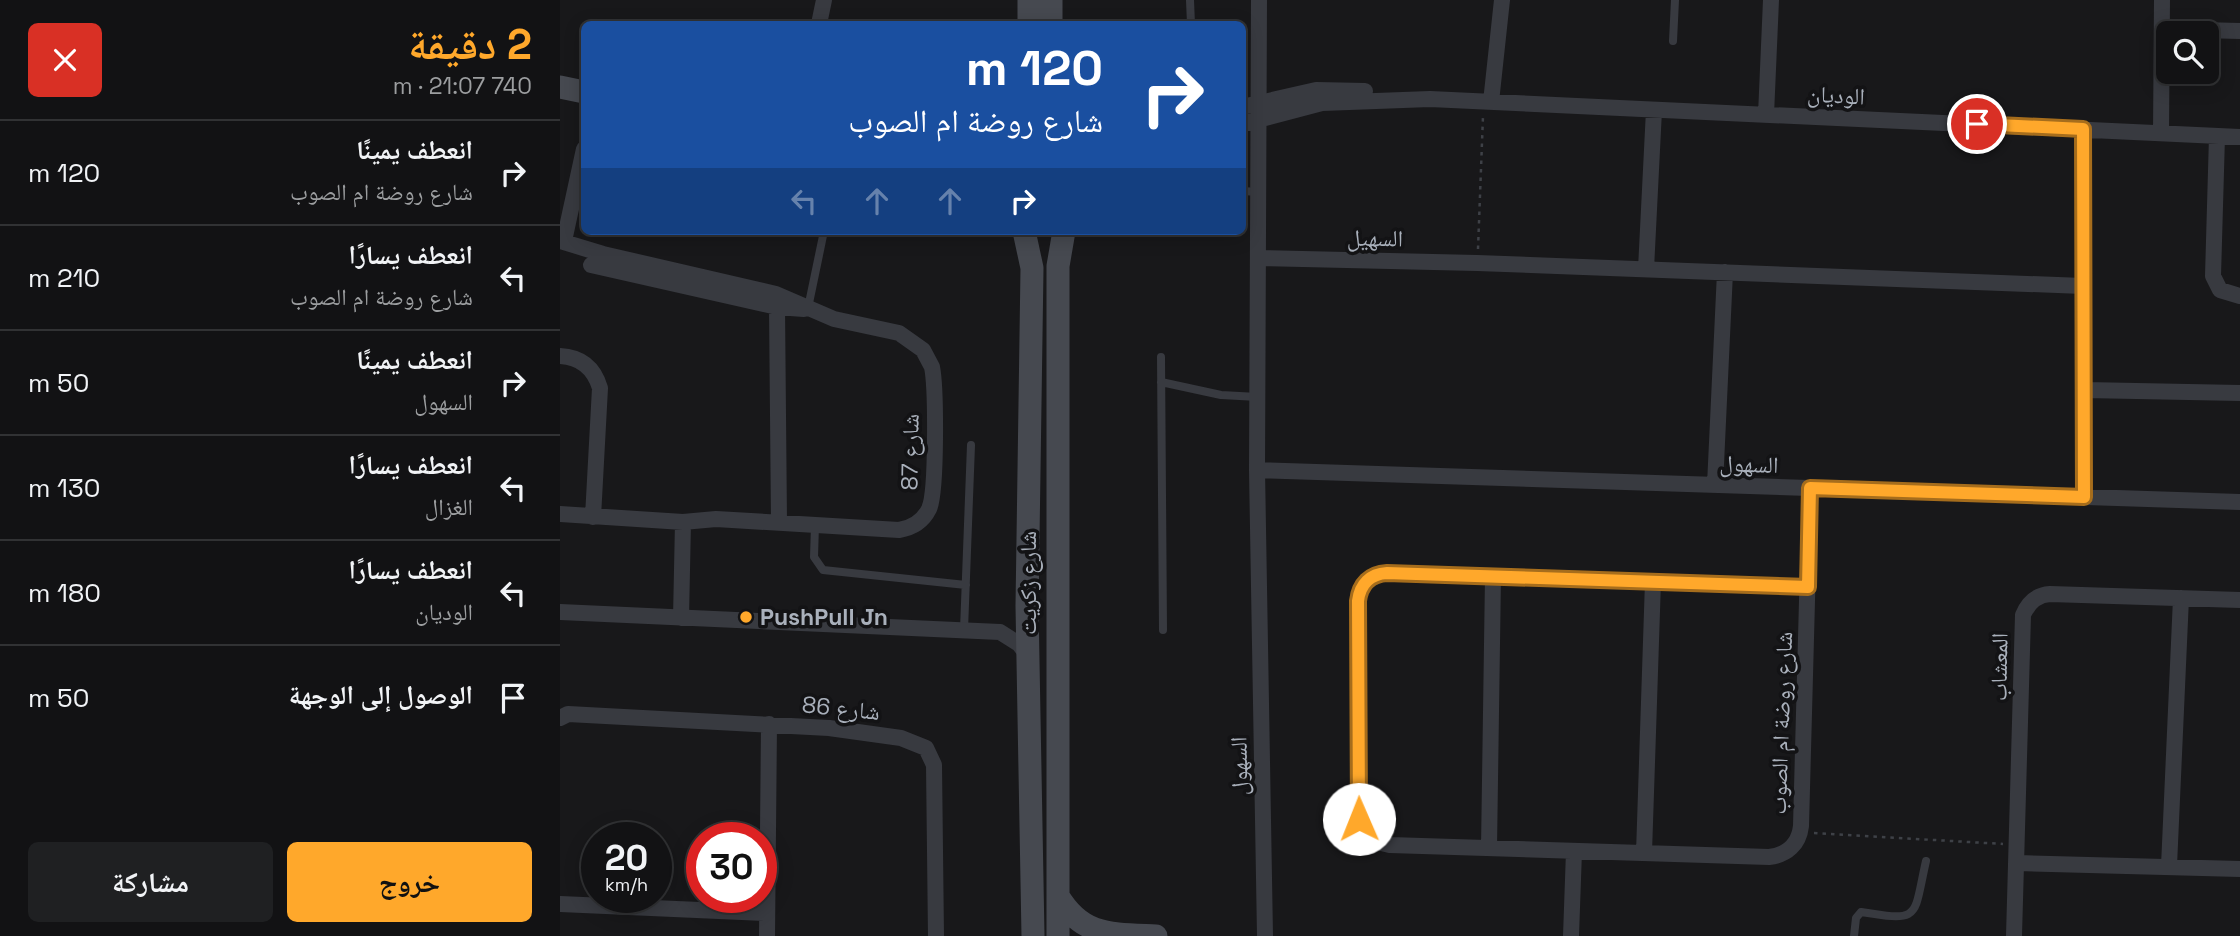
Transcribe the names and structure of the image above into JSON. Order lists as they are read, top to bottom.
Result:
{
  "streets": {
    "street": [
      "الوديان",
      "السهيل",
      "شارع 87",
      "السهول",
      "شارع زكريت",
      "المعشاب",
      "شارع 86",
      "شارع روضة ام الصوب"
    ]
  },
  "crossings": [
    ["السهيل", "السهول"],
    ["السهول", "شارع روضة ام الصوب"]
  ],
  "places": ["PushPull Jn"],
  "page": {
    "heading": ["2 دقيقة", "740 m · 21:07"],
    "turn": ["120 m", "شارع روضة ام الصوب"],
    "list": [
      {
        "name": "انعطف يمينًا",
        "note": "شارع روضة ام الصوب",
        "value": "120 m"
      },
      {
        "name": "انعطف يسارًا",
        "note": "شارع روضة ام الصوب",
        "value": "210 m"
      },
      {
        "name": "انعطف يمينًا",
        "note": "السهول",
        "value": "50 m"
      },
      {
        "name": "انعطف يسارًا",
        "note": "الغزال",
        "value": "130 m"
      },
      {
        "name": "انعطف يسارًا",
        "note": "الوديان",
        "value": "180 m"
      },
      {
        "name": "الوصول إلى الوجهة",
        "value": "50 m"
      }
    ],
    "speed": "20 km/h",
    "limit": "30",
    "buttons": ["خروج", "مشاركة"]
  }
}
